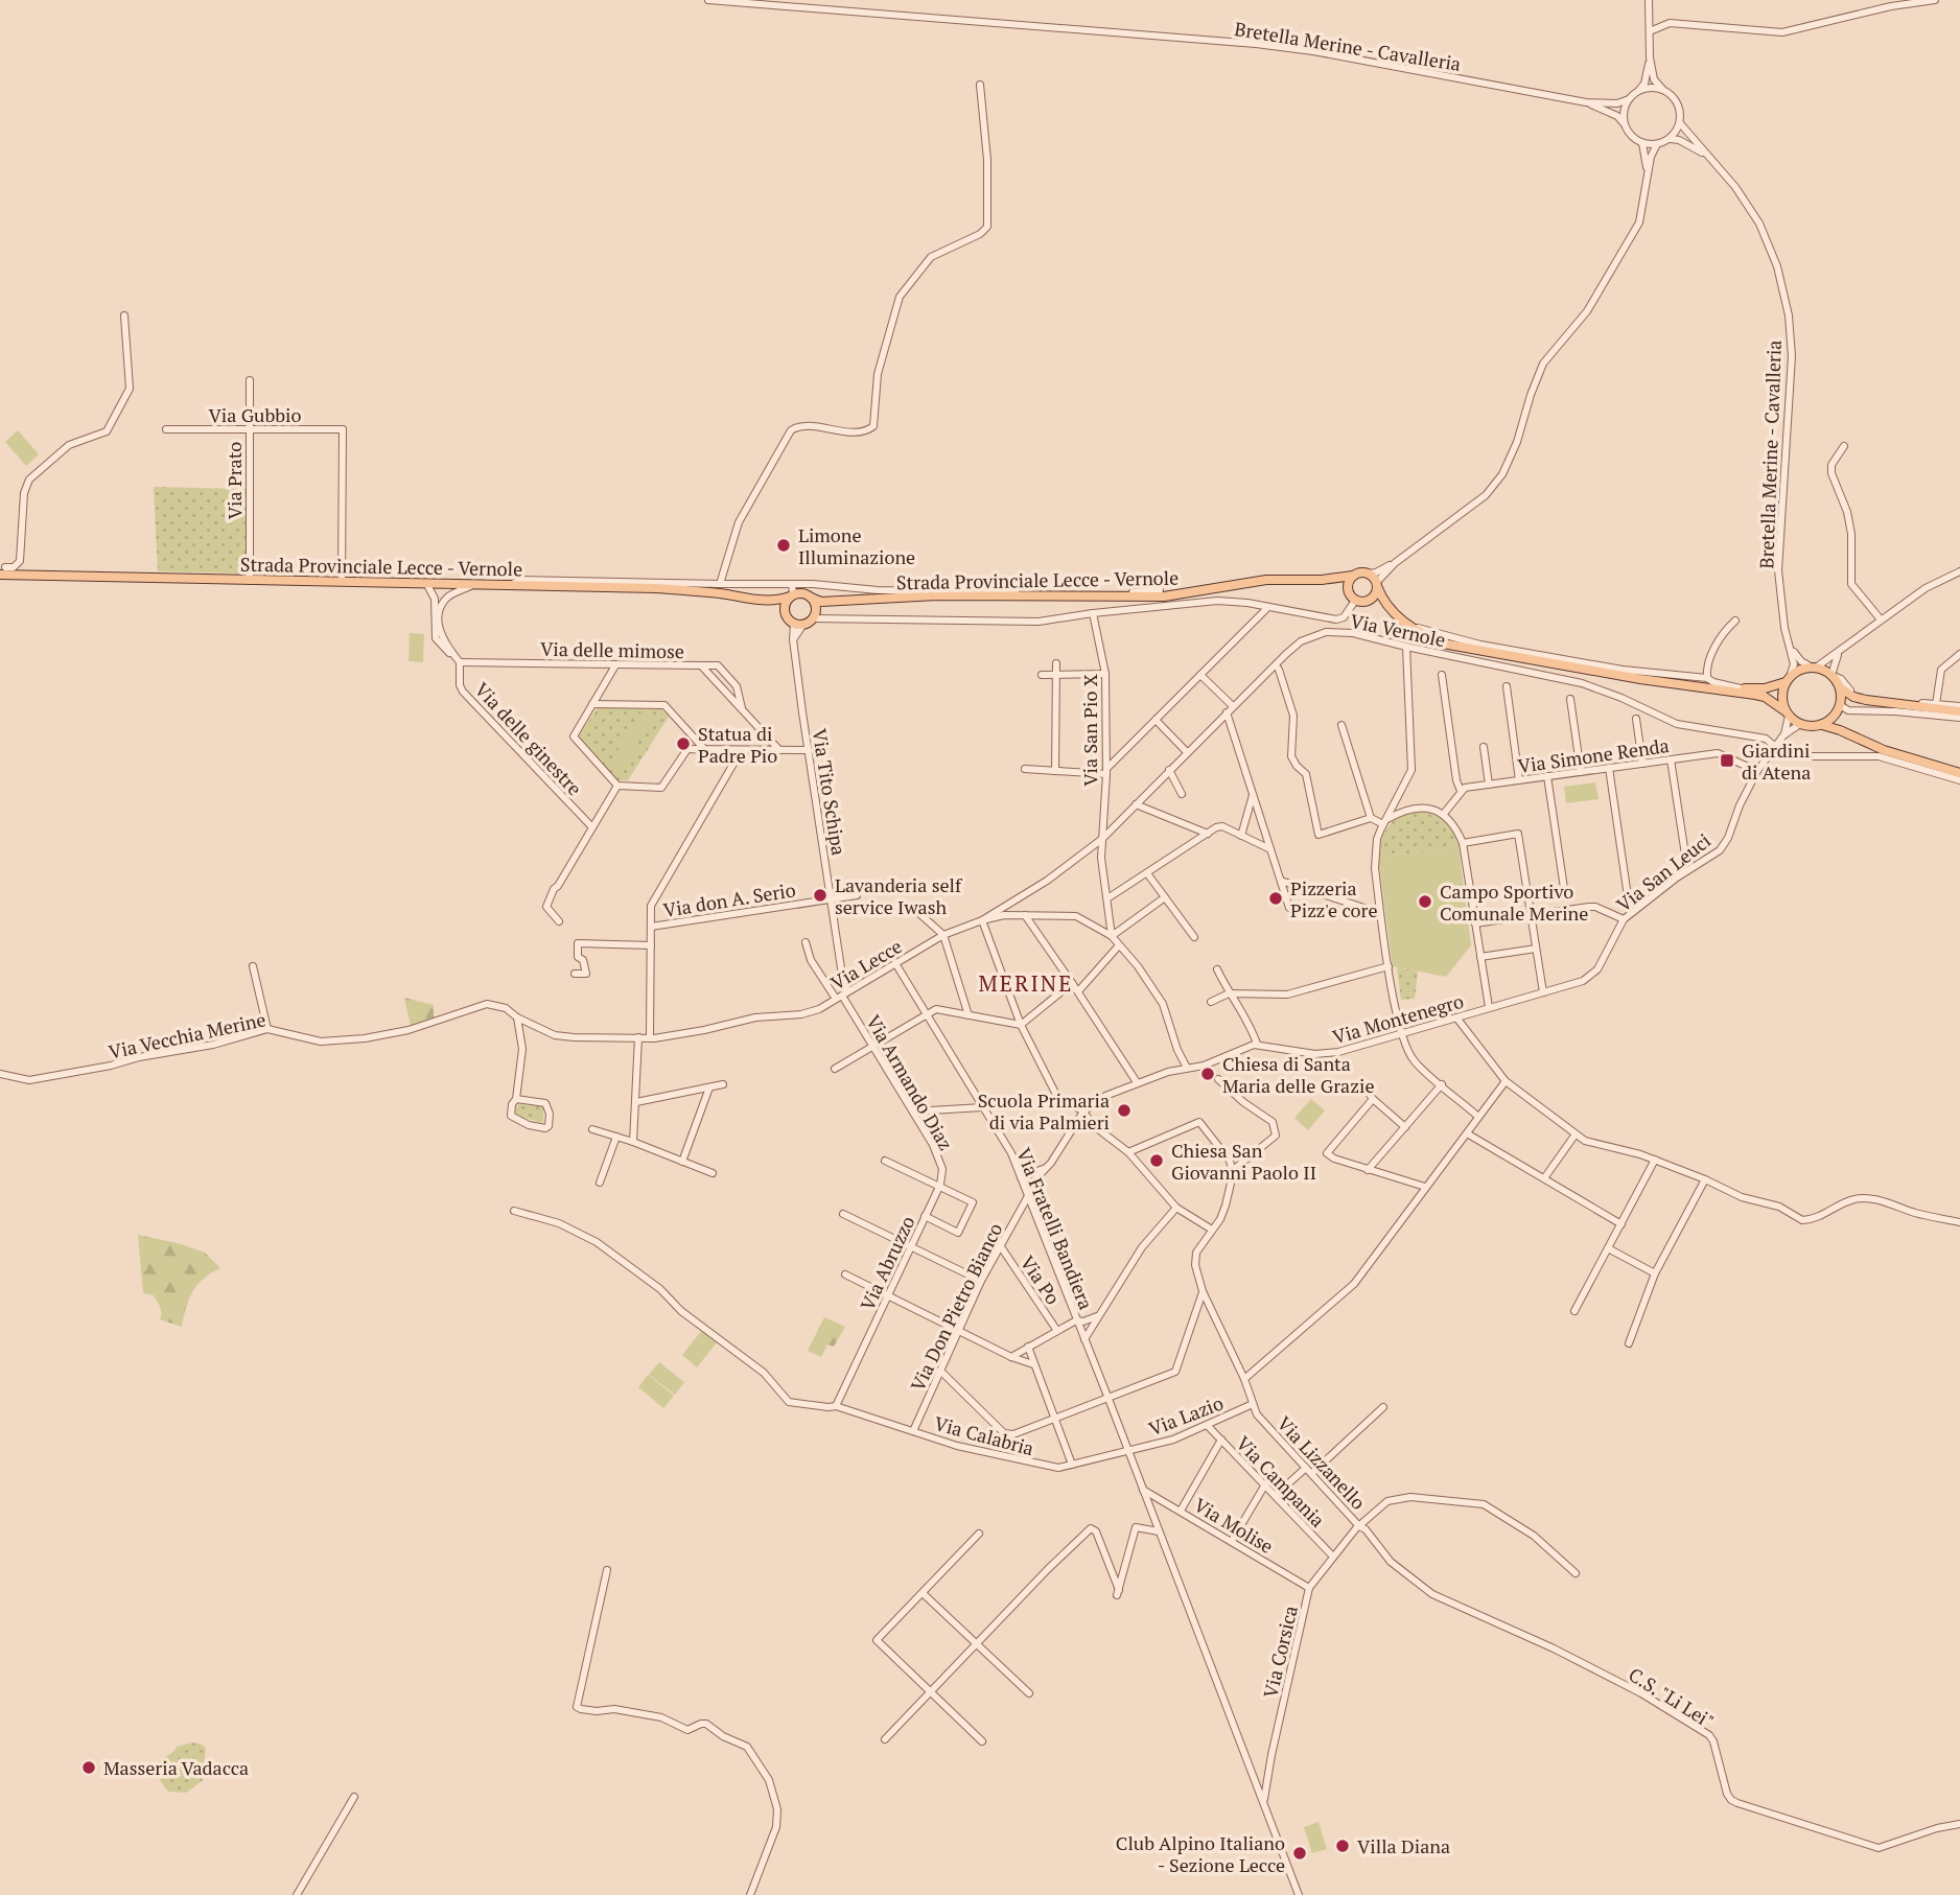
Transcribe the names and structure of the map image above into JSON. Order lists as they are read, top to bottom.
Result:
{
  "streets": {
    "main road": ["Strada Provinciale Lecce - Vernole"],
    "street": [
      "Bretella Merine - Cavalleria",
      "Via Gubbio",
      "Via Prato",
      "Via Vernole",
      "Via delle mimose",
      "Via San Pio X",
      "Via delle ginestre",
      "Via Simone Renda",
      "Via Tito Schipa",
      "Via San Leuci",
      "Via don A. Serio",
      "Via Lecce",
      "Via Montenegro",
      "Via Vecchia Merine",
      "Via Armando Diaz",
      "Via Fratelli Bandiera",
      "Via Abruzzo",
      "Via Po",
      "Via Don Pietro Bianco",
      "Via Lazio",
      "Via Calabria",
      "Via Lizzanello",
      "Via Campania",
      "Via Molise",
      "Via Corsica",
      "C.S. \"Li Lei\""
    ]
  },
  "crossings": [
    ["Via Gubbio", "Via Prato"],
    ["Via Gubbio", "Strada Provinciale Lecce - Vernole"],
    ["Via Prato", "Strada Provinciale Lecce - Vernole"],
    ["Strada Provinciale Lecce - Vernole", "Via Tito Schipa"],
    ["Via Vernole", "Via San Pio X"],
    ["Via Vernole", "Via San Leuci"],
    ["Via Vernole", "Via Lecce"],
    ["Via delle mimose", "Via delle ginestre"],
    ["Via Simone Renda", "Via San Leuci"],
    ["Via Tito Schipa", "Via don A. Serio"],
    ["Via Tito Schipa", "Via Lecce"],
    ["Via Tito Schipa", "Via Armando Diaz"],
    ["Via San Leuci", "Via Montenegro"],
    ["Via Lecce", "Via Vecchia Merine"],
    ["Via Lecce", "Via Armando Diaz"],
    ["Via Lecce", "Via Fratelli Bandiera"],
    ["Via Armando Diaz", "Via Abruzzo"],
    ["Via Fratelli Bandiera", "Via Don Pietro Bianco"],
    ["Via Fratelli Bandiera", "Via Lazio"],
    ["Via Fratelli Bandiera", "Via Calabria"],
    ["Via Fratelli Bandiera", "Via Molise"],
    ["Via Fratelli Bandiera", "Via Corsica"],
    ["Via Abruzzo", "Via Calabria"],
    ["Via Po", "Via Don Pietro Bianco"],
    ["Via Don Pietro Bianco", "Via Calabria"],
    ["Via Lazio", "Via Calabria"],
    ["Via Lazio", "Via Lizzanello"],
    ["Via Lazio", "Via Campania"],
    ["Via Lizzanello", "Via Corsica"],
    ["Via Lizzanello", "C.S. \"Li Lei\""],
    ["Via Campania", "Via Corsica"],
    ["Via Molise", "Via Corsica"],
    ["Via Corsica", "C.S. \"Li Lei\""]
  ],
  "districts": ["MERINE"],
  "places": {
    "other": [
      "Limone Illuminazione",
      "Statua di Padre Pio",
      "Lavanderia self service Iwash",
      "Pizzeria Pizz'e core",
      "Campo Sportivo Comunale Merine",
      "Chiesa di Santa Maria delle Grazie",
      "Scuola Primaria di via Palmieri",
      "Chiesa San Giovanni Paolo II",
      "Masseria Vadacca",
      "Villa Diana",
      "Club Alpino Italiano - Sezione Lecce"
    ],
    "transit": ["Giardini di Atena"]
  }
}
